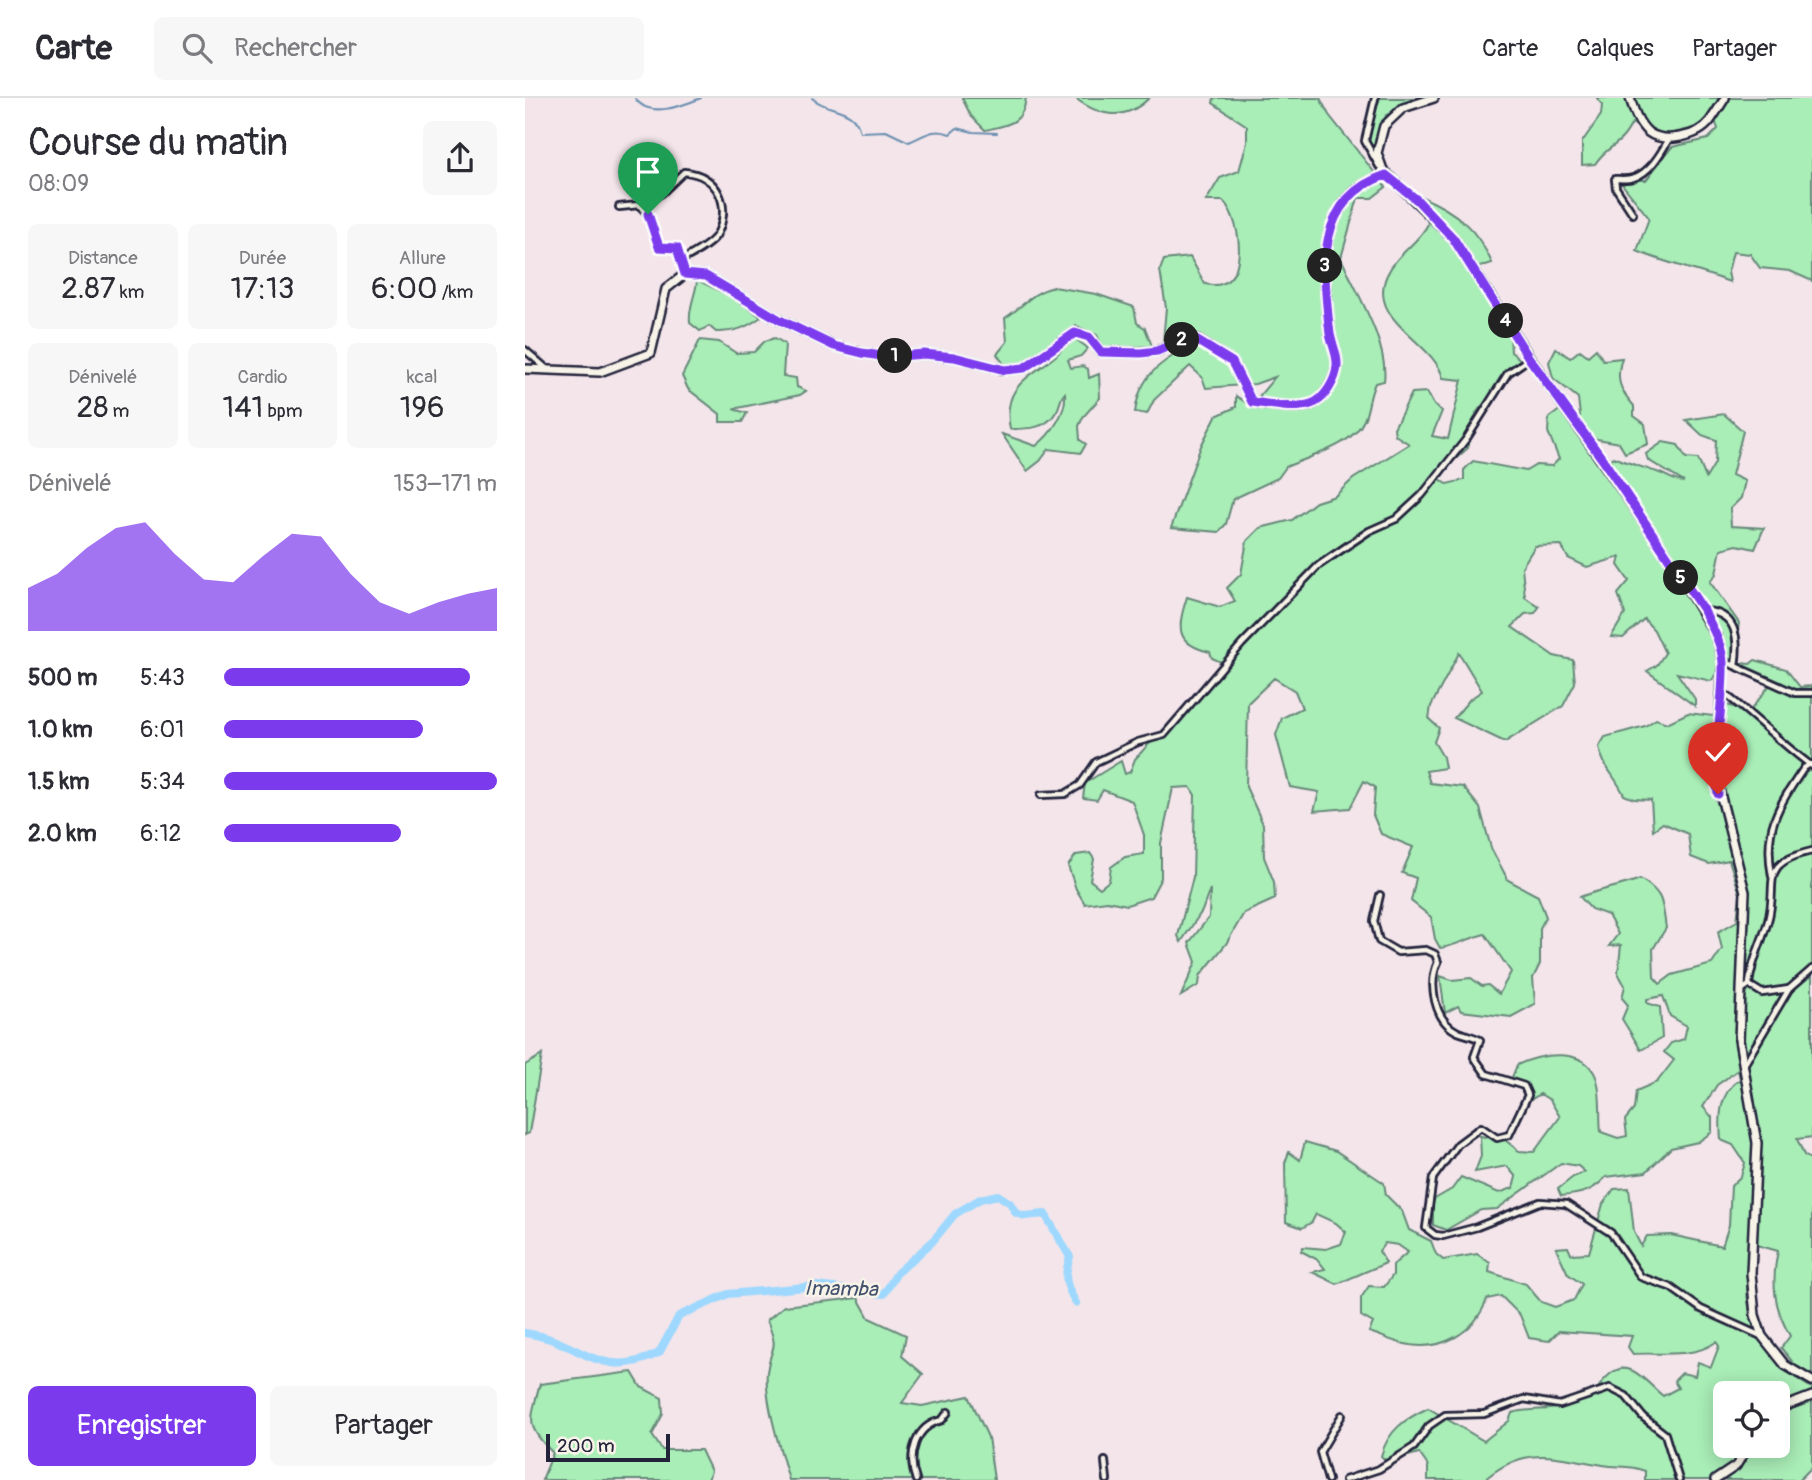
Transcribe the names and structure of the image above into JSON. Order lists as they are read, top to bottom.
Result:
{
  "water": ["Imamba"],
  "scale_bar": "200 m",
  "page": {
    "header": "Carte",
    "search": "Rechercher",
    "nav": ["Carte", "Calques", "Partager"],
    "heading": ["Course du matin", "08:09"],
    "stats": [
      ["Distance", "2.87 km"],
      ["Durée", "17:13"],
      ["Allure", "6:00 /km"],
      ["Dénivelé", "28 m"],
      ["Cardio", "141 bpm"],
      ["kcal", "196"]
    ],
    "pins": [
      "3",
      "4",
      "2",
      "1",
      "5"
    ],
    "chart": ["Dénivelé", "153–171 m"],
    "list": [
      {
        "name": "500 m",
        "note": "5:43"
      },
      {
        "name": "1.0 km",
        "note": "6:01"
      },
      {
        "name": "1.5 km",
        "note": "5:34"
      },
      {
        "name": "2.0 km",
        "note": "6:12"
      }
    ],
    "buttons": ["Enregistrer", "Partager"],
    "scale": "200 m"
  }
}
